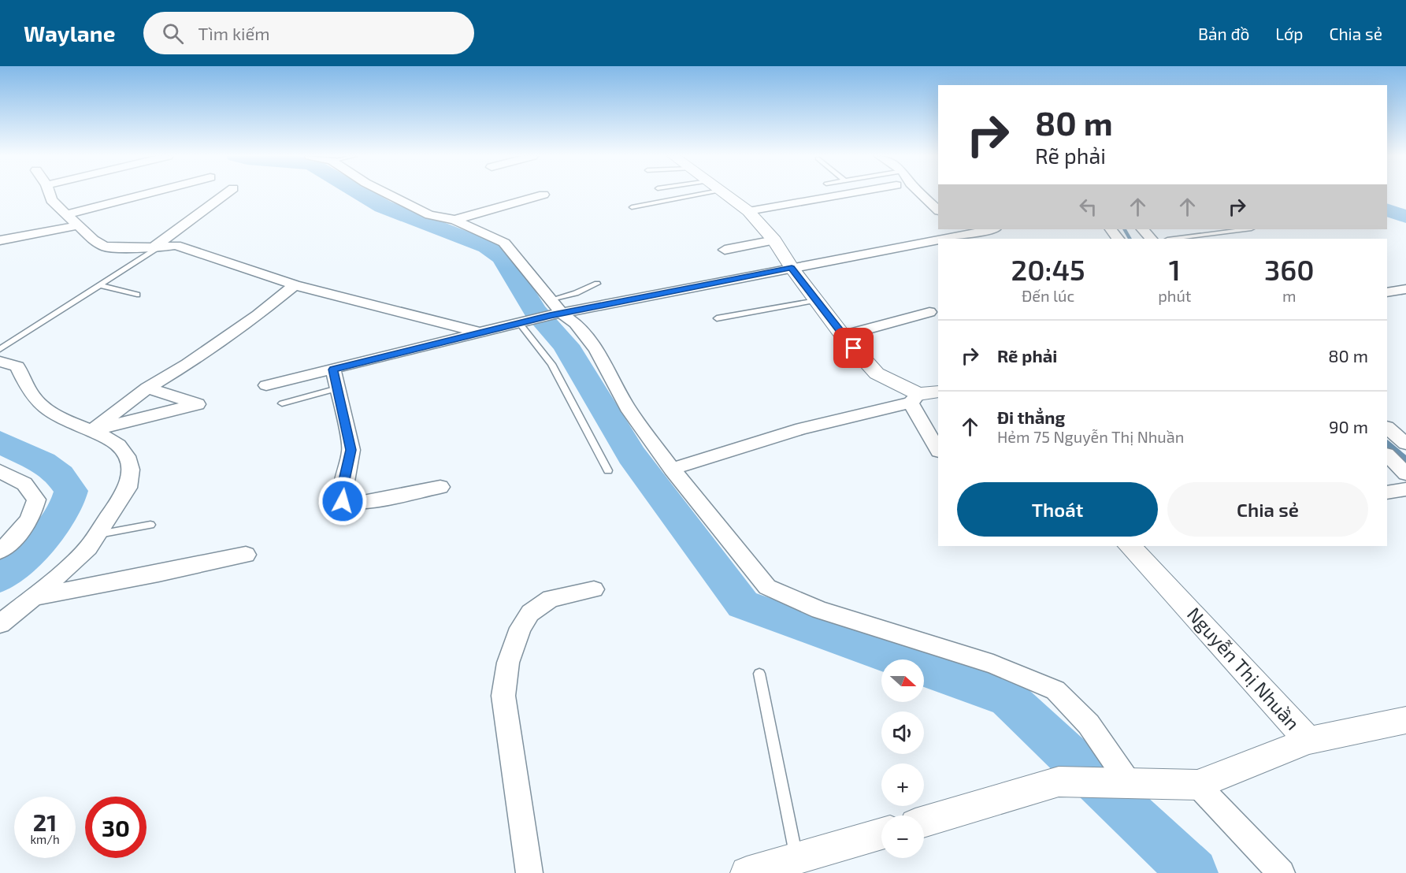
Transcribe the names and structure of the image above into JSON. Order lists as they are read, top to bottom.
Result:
{
  "streets": {
    "street": ["Nguyễn Thị Nhuần"]
  },
  "north": "right",
  "page": {
    "header": "Waylane",
    "search": "Tìm kiếm",
    "nav": ["Bản đồ", "Lớp", "Chia sẻ"],
    "turn": ["80 m", "Rẽ phải"],
    "eta": [
      "20:45",
      "Đến lúc",
      "1",
      "phút",
      "360",
      "m"
    ],
    "list": [
      {
        "name": "Rẽ phải",
        "value": "80 m"
      },
      {
        "name": "Đi thẳng",
        "note": "Hẻm 75 Nguyễn Thị Nhuần",
        "value": "90 m"
      }
    ],
    "buttons": ["Thoát", "Chia sẻ"],
    "map_buttons": ["+", "−"],
    "speed": "21 km/h",
    "limit": "30"
  }
}
